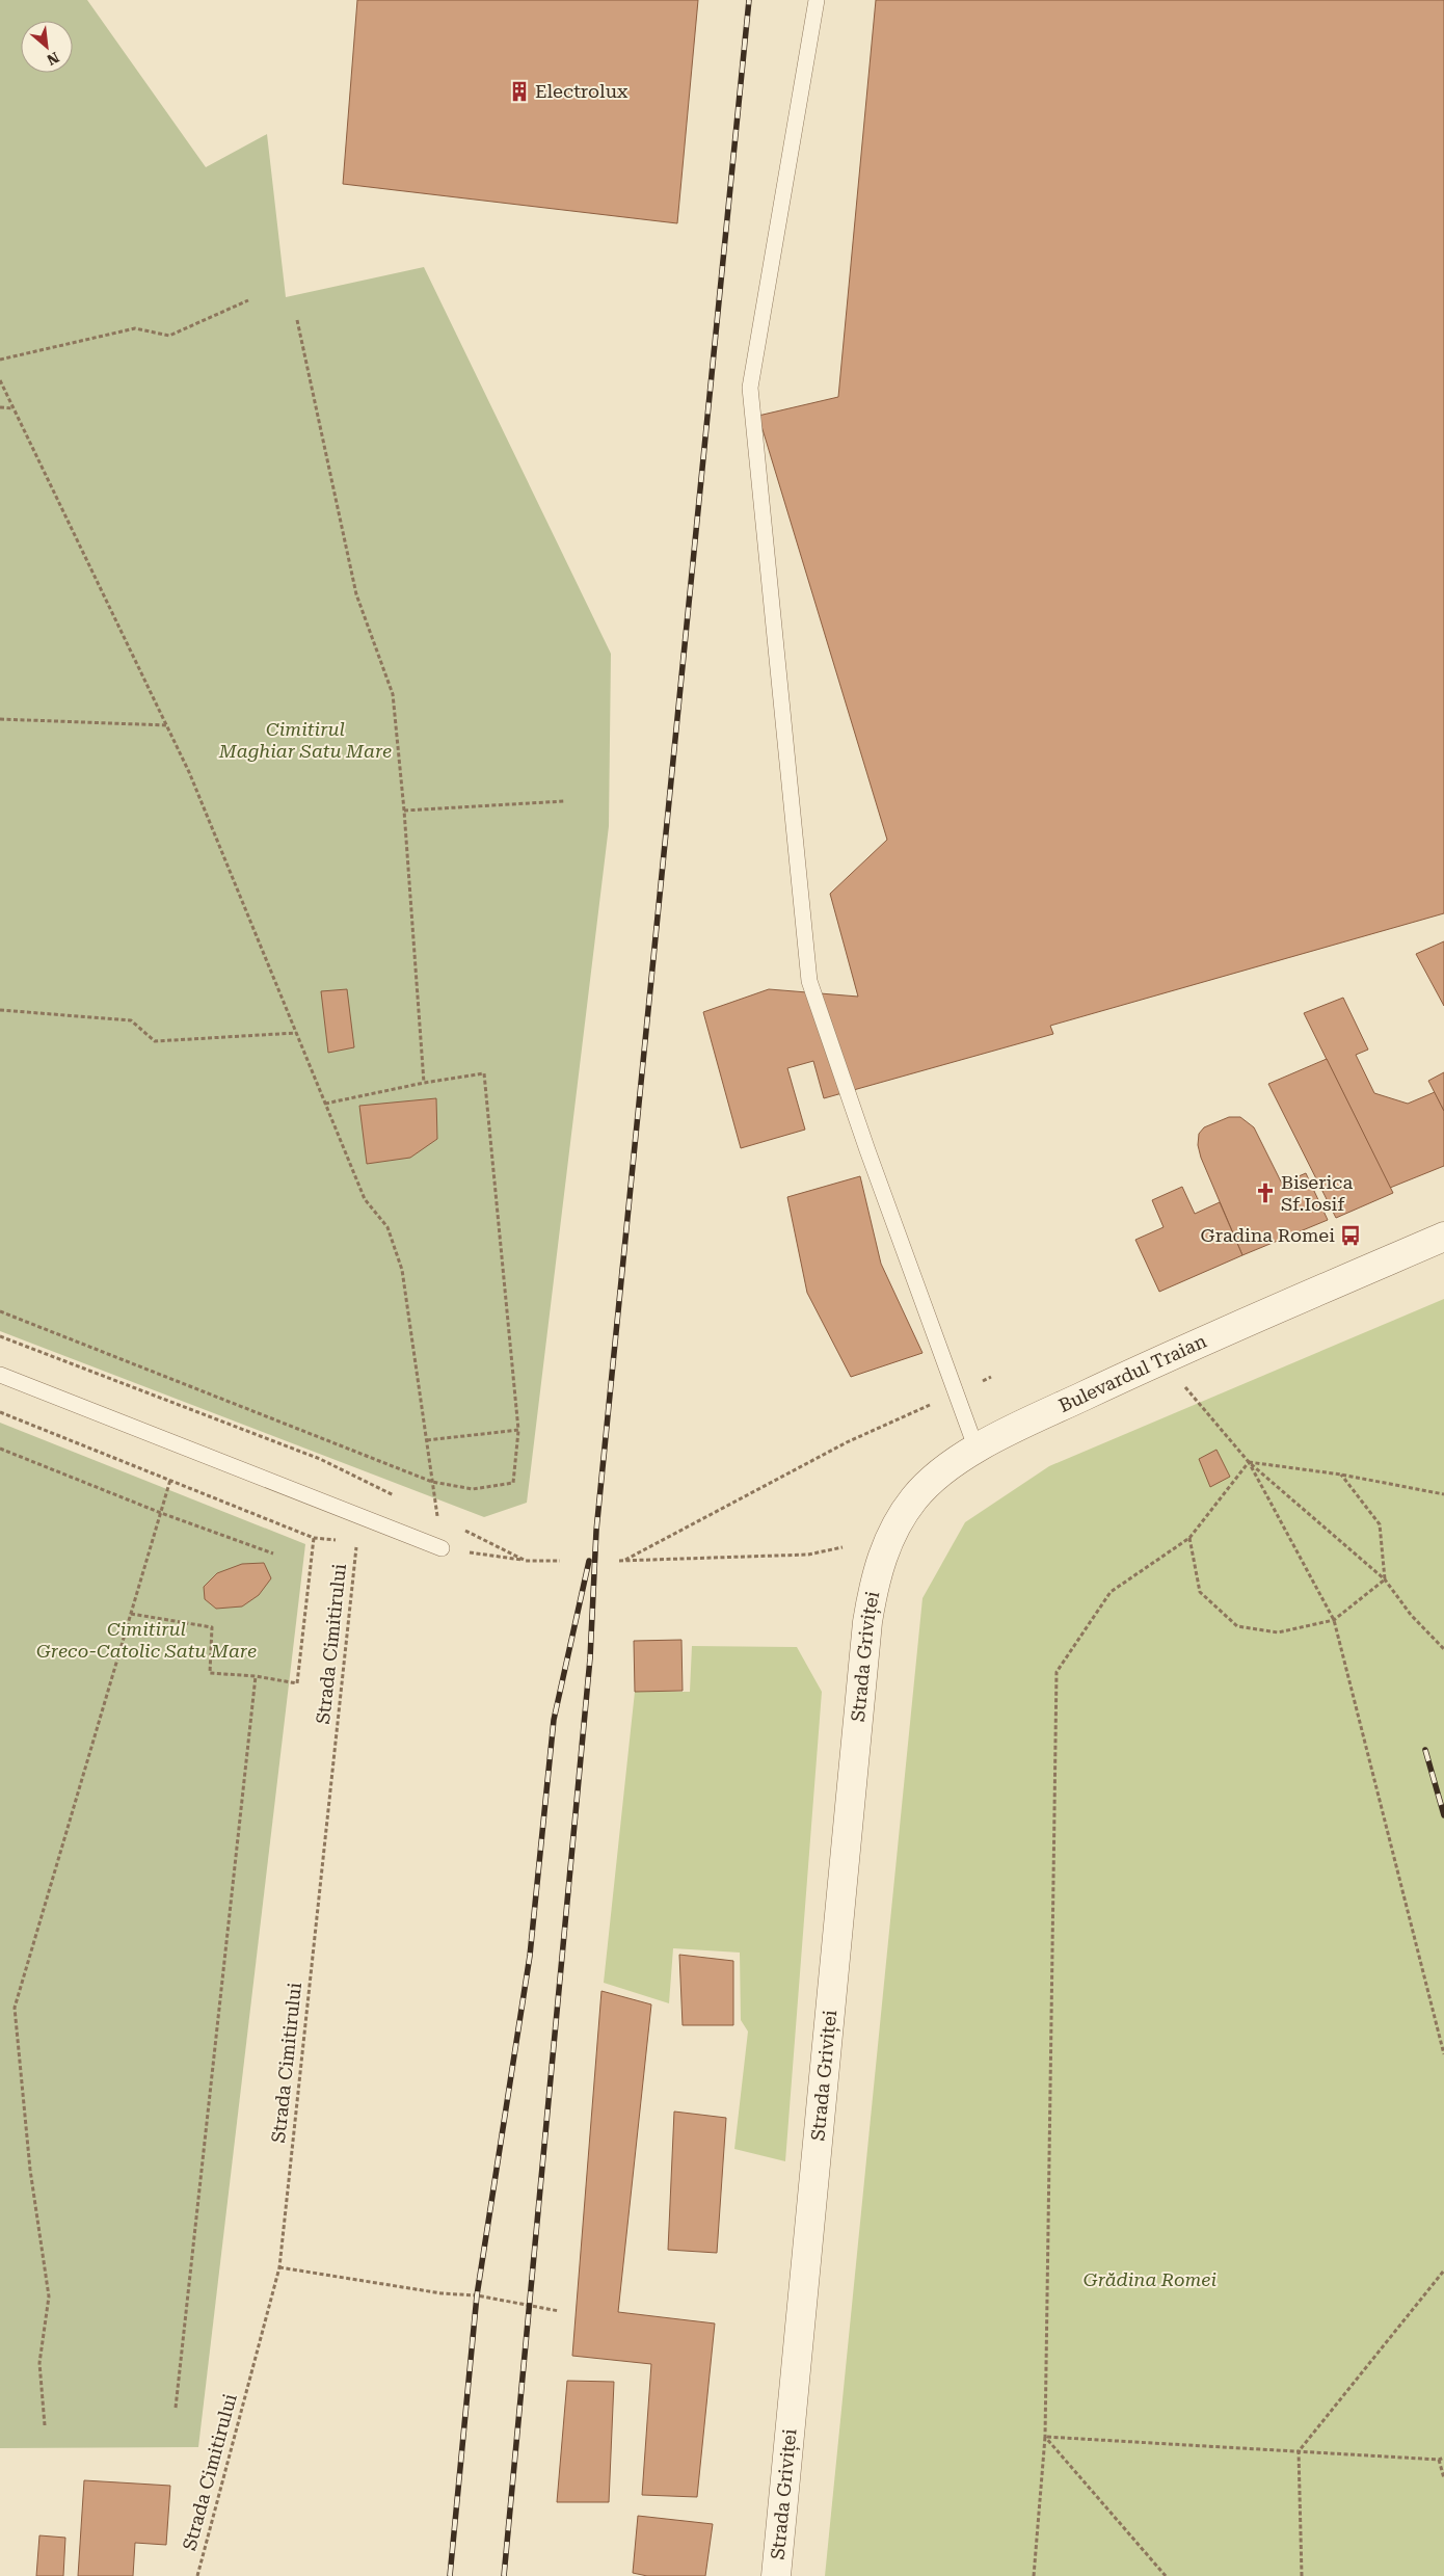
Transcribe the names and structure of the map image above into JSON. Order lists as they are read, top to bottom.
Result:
{
  "streets": {
    "street": ["Bulevardul Traian", "Strada Griviței"],
    "path": ["Strada Cimitirului"]
  },
  "crossings": [
    ["Bulevardul Traian", "Strada Griviței"]
  ],
  "parks": ["Cimitirul Maghiar Satu Mare", "Cimitirul Greco-Catolic Satu Mare", "Grădina Romei"],
  "places": {
    "building": ["Electrolux"],
    "church": ["Biserica Sf.Iosif"],
    "bus stop": ["Gradina Romei"]
  },
  "north": "bottom right"
}
